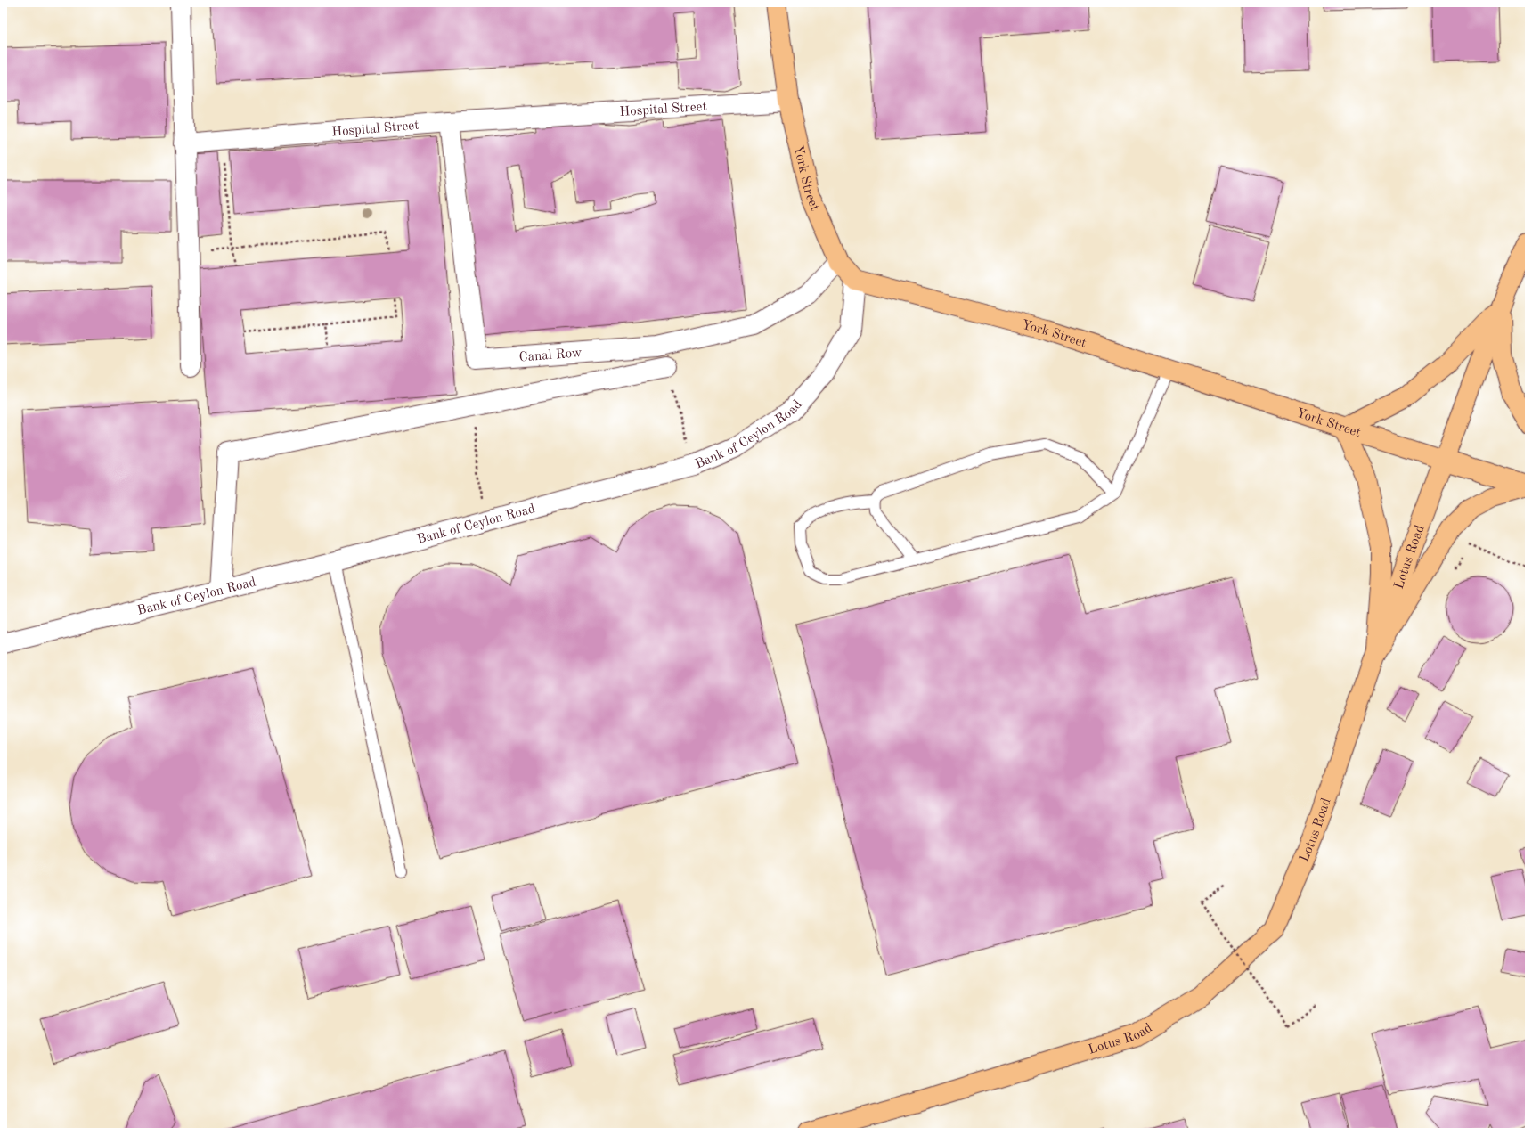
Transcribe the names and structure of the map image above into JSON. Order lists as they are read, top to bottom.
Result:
{
  "streets": {
    "main road": ["York Street", "Lotus Road"],
    "street": ["Hospital Street", "Canal Row", "Bank of Ceylon Road"]
  },
  "crossings": [
    ["Hospital Street", "York Street"],
    ["Hospital Street", "Canal Row"],
    ["York Street", "Canal Row"],
    ["York Street", "Bank of Ceylon Road"],
    ["York Street", "Lotus Road"]
  ]
}
